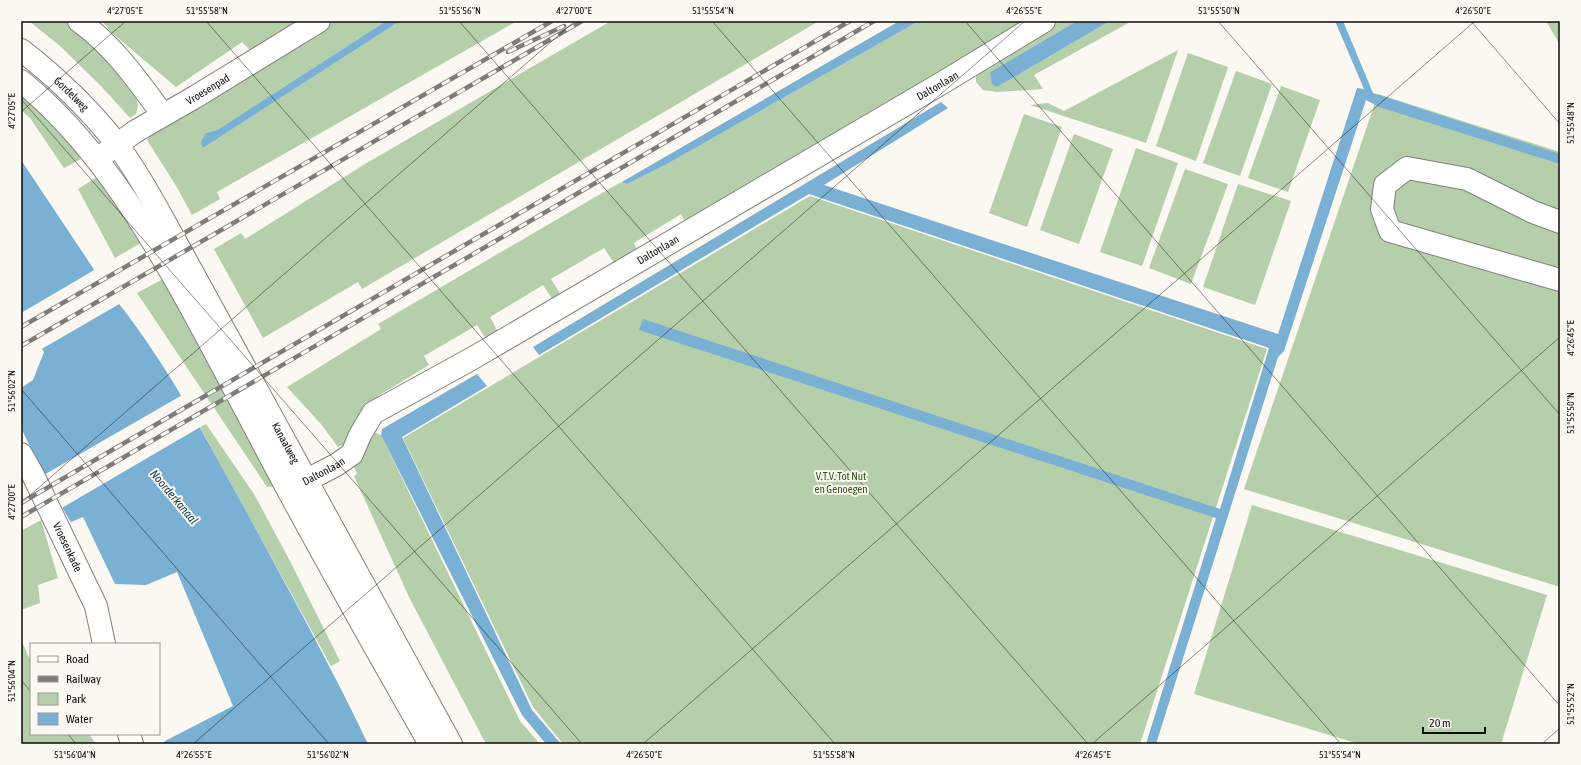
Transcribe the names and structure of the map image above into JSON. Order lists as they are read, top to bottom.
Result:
{
  "streets": {
    "street": [
      "Daltonlaan",
      "Vroesenpad",
      "Gordelweg",
      "Kanaalweg",
      "Vroesenkade"
    ]
  },
  "crossings": [
    ["Daltonlaan", "Kanaalweg"],
    ["Vroesenpad", "Gordelweg"],
    ["Vroesenpad", "Kanaalweg"],
    ["Gordelweg", "Kanaalweg"]
  ],
  "water": ["Noorderkanaal"],
  "parks": ["V.T.V. Tot Nut en Genoegen"],
  "legend": [
    "Road",
    "Railway",
    "Park",
    "Water"
  ],
  "scale_bar": "20 m",
  "coordinates": [
    "4°27'05\"E",
    "51°55'58\"N",
    "51°55'56\"N",
    "4°27'00\"E",
    "51°55'54\"N",
    "4°26'55\"E",
    "51°55'50\"N",
    "4°26'50\"E",
    "51°55'48\"N",
    "4°26'45\"E",
    "51°56'02\"N",
    "51°56'04\"N",
    "51°55'52\"N"
  ]
}
